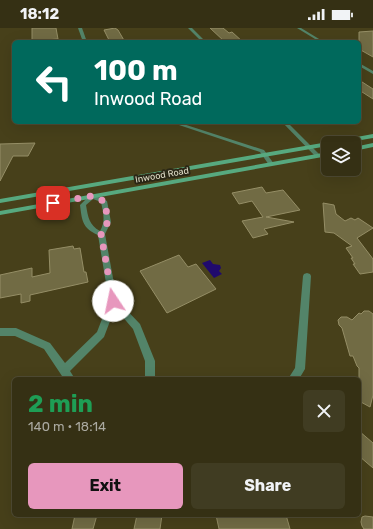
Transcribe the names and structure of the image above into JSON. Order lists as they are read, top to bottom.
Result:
{
  "streets": {
    "main road": ["Inwood Road"]
  },
  "page": {
    "status": "18:12",
    "turn": ["100 m", "Inwood Road"],
    "heading": ["2 min", "140 m · 18:14"],
    "buttons": ["Exit", "Share"]
  }
}
